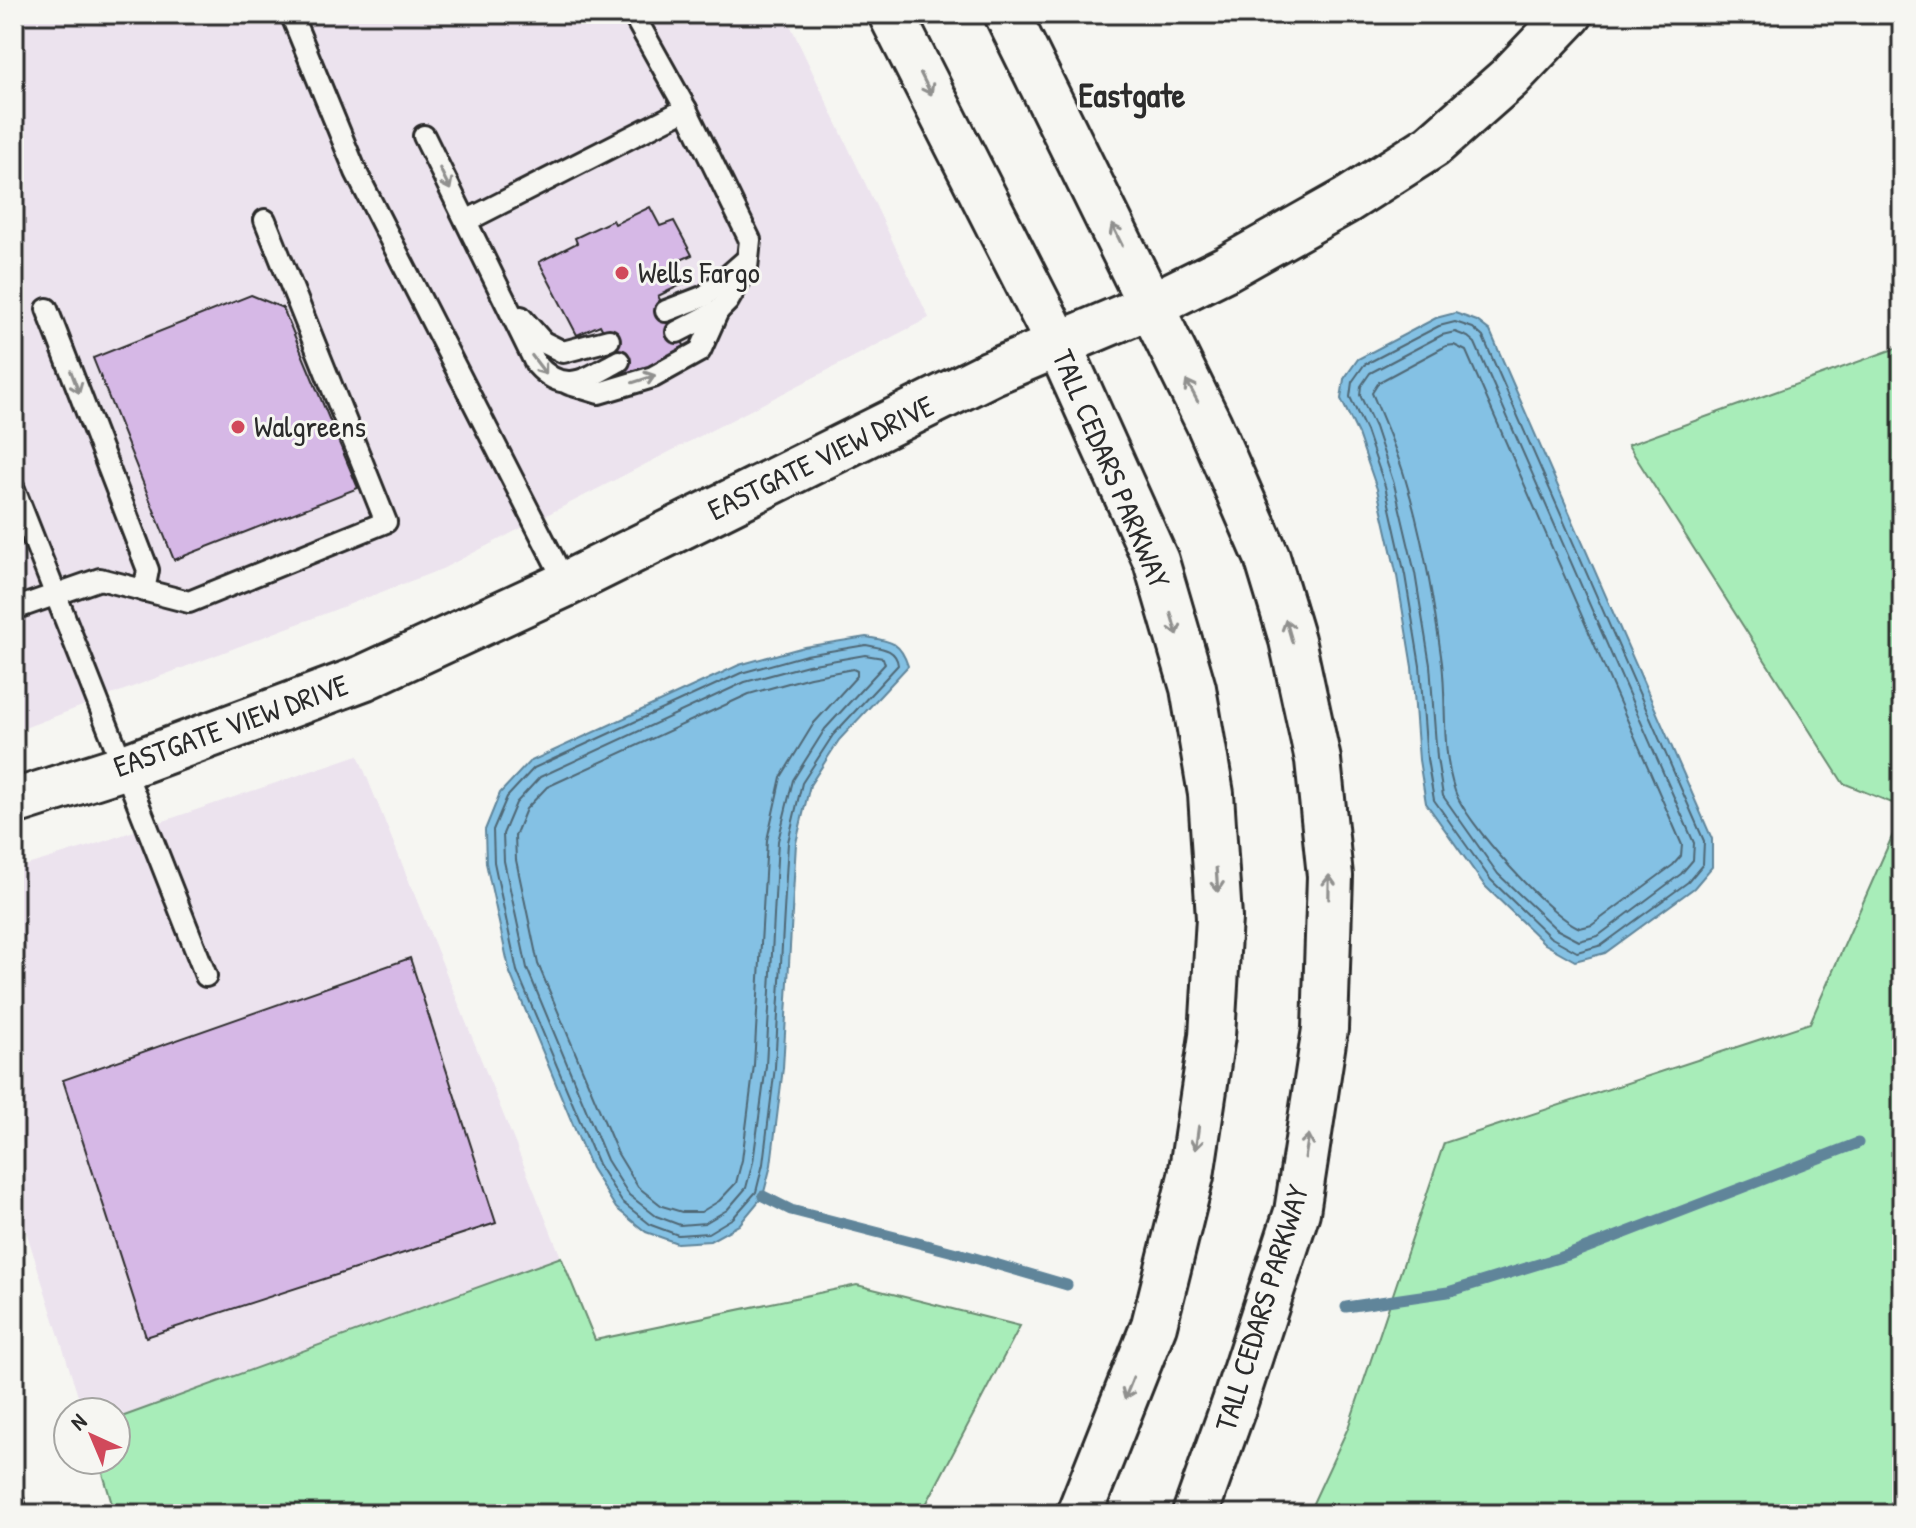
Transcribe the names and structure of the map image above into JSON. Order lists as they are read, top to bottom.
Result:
{
  "streets": {
    "main road": ["EASTGATE VIEW DRIVE", "TALL CEDARS PARKWAY"]
  },
  "crossings": [
    ["EASTGATE VIEW DRIVE", "TALL CEDARS PARKWAY"]
  ],
  "districts": ["Eastgate"],
  "places": ["Wells Fargo", "Walgreens"],
  "north": "top left"
}
